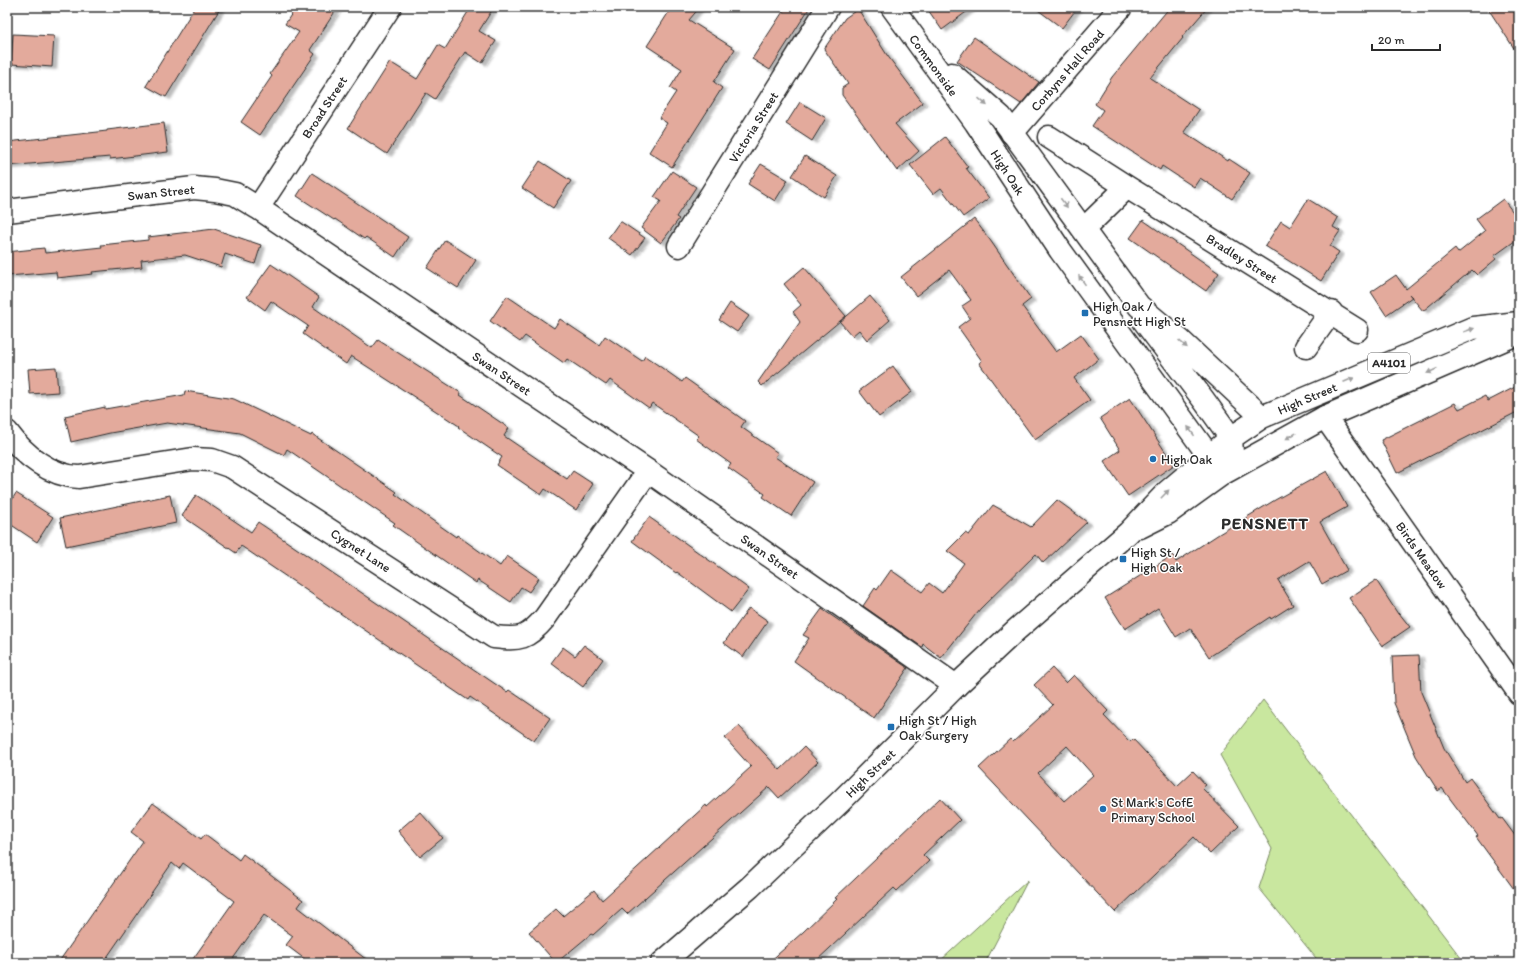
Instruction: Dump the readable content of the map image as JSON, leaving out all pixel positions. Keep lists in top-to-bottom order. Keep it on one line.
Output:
{"streets":{"street":["Commonside","Corbyns Hall Road","Broad Street","Victoria Street","High Oak","Swan Street","Bradley Street","A4101","High Street","Cygnet Lane","Birds Meadow"]},"crossings":[["Commonside","High Oak"],["Corbyns Hall Road","High Oak"],["Broad Street","Swan Street"],["High Oak","High Street"],["Swan Street","High Street"],["Swan Street","Cygnet Lane"],["High Street","Birds Meadow"]],"districts":["PENSNETT"],"places":{"transit":["High Oak / Pensnett High St","High St / High Oak","High St / High Oak Surgery"],"other":["High Oak","St Mark's CofE Primary School"]},"scale_bar":"20 m"}
